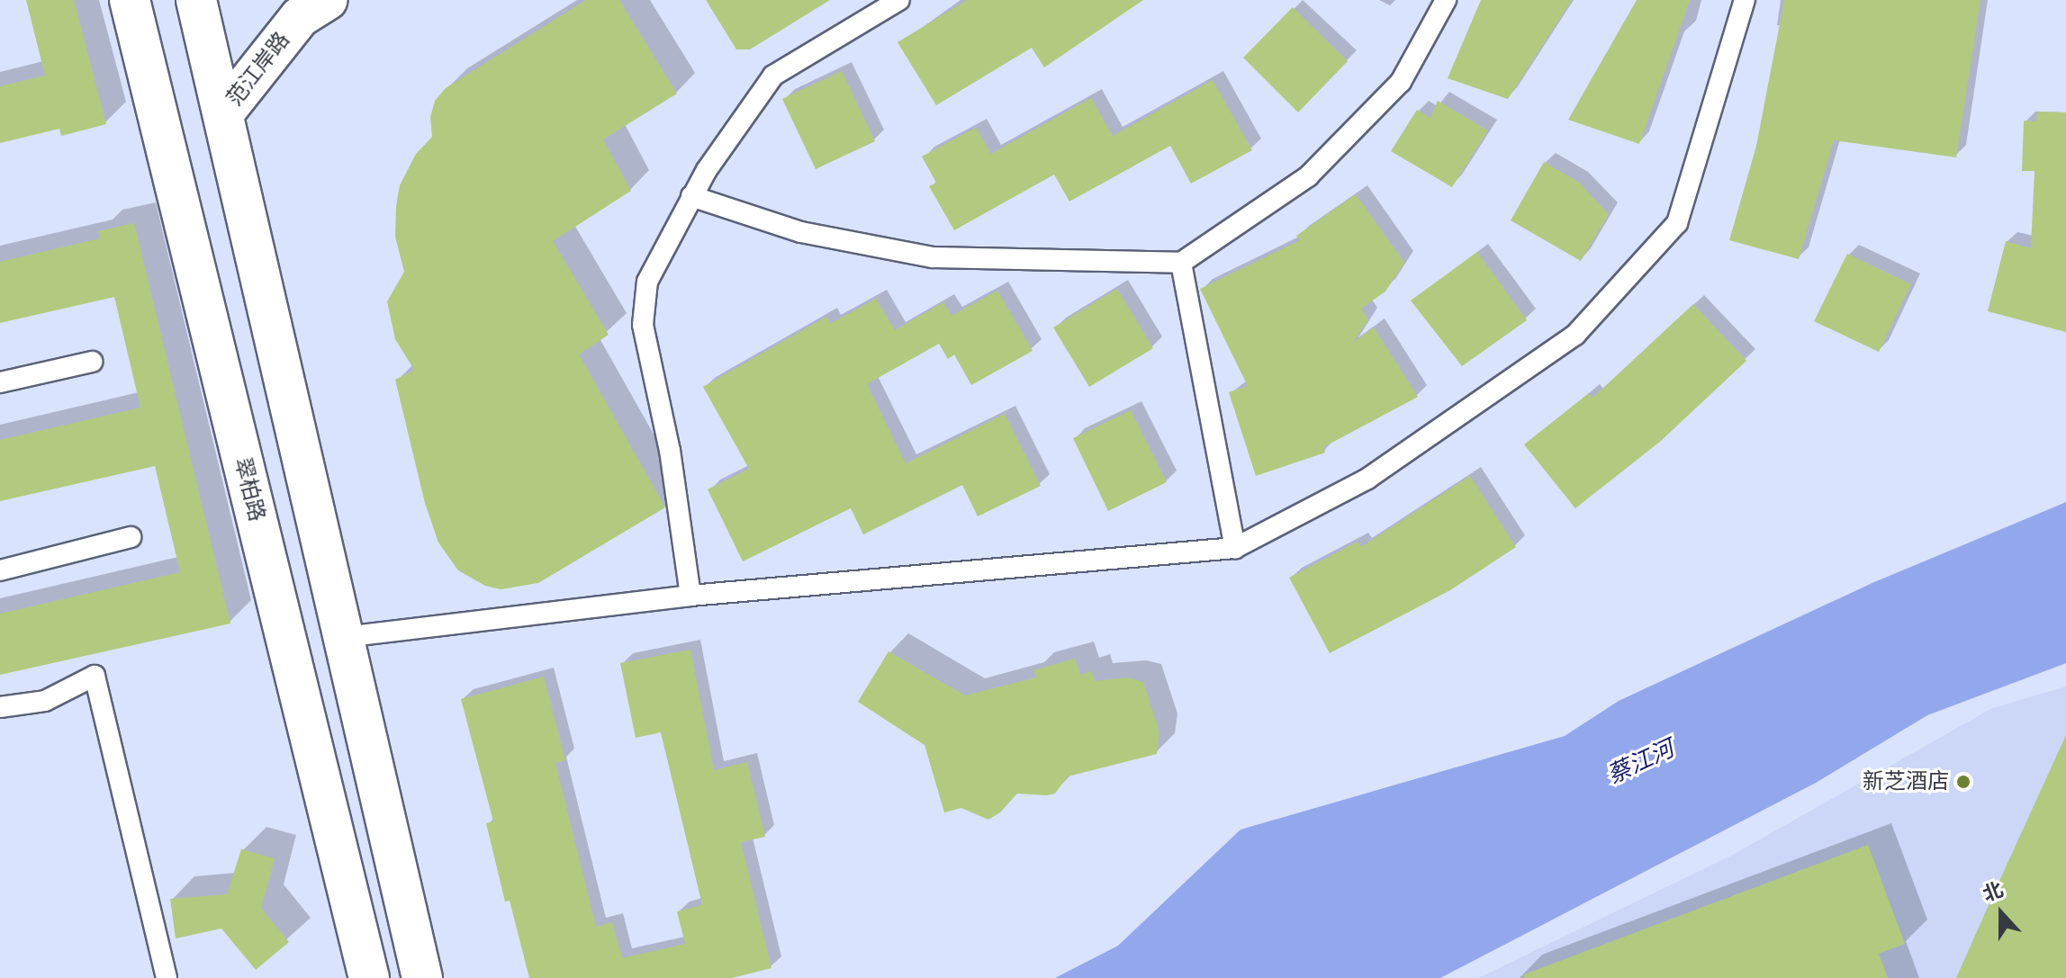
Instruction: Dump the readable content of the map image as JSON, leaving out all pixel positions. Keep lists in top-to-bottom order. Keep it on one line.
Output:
{"streets":{"main road":["范江岸路","翠柏路"]},"water":["蔡江河"],"places":["新芝酒店"],"north":"top"}
